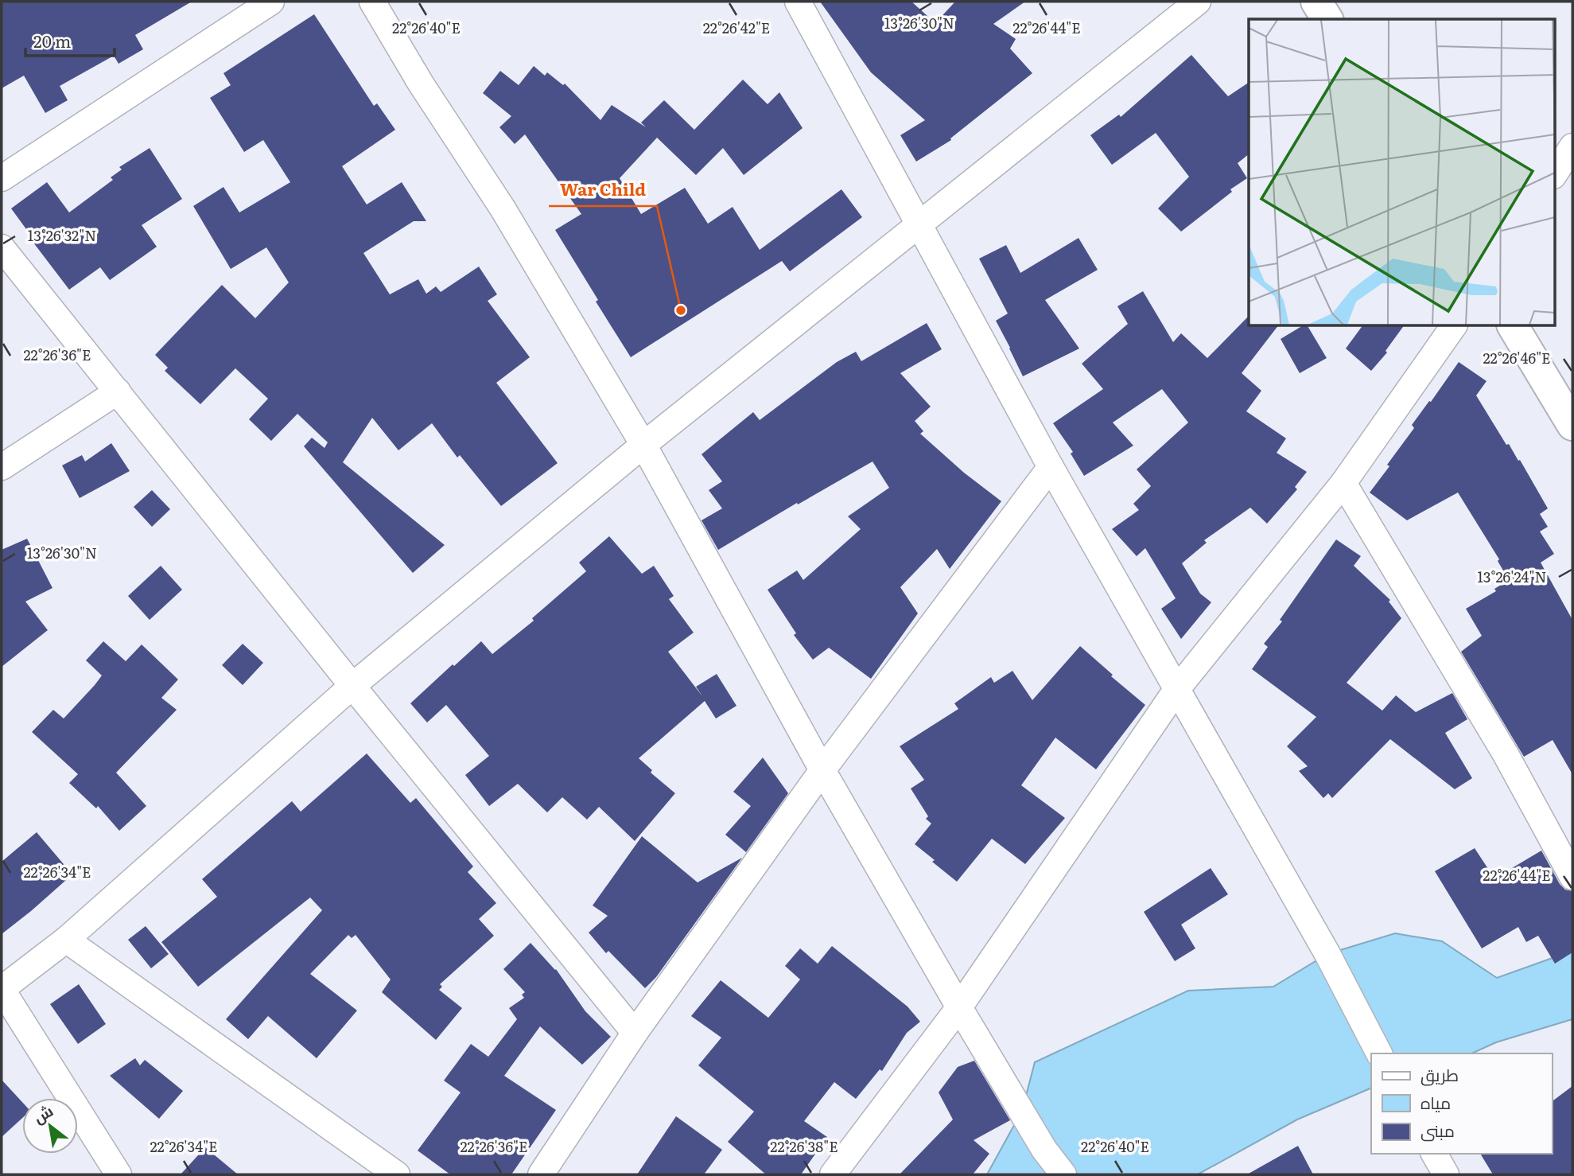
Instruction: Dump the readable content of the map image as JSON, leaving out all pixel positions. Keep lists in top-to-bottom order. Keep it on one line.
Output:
{"places":["War Child"],"legend":["طريق","مياه","مبنى"],"scale_bar":"20 m","north":"top left","coordinates":["13°26'30\"N","22°26'40\"E","22°26'42\"E","22°26'44\"E","13°26'32\"N","22°26'36\"E","22°26'46\"E","13°26'24\"N","22°26'34\"E","22°26'38\"E"]}
